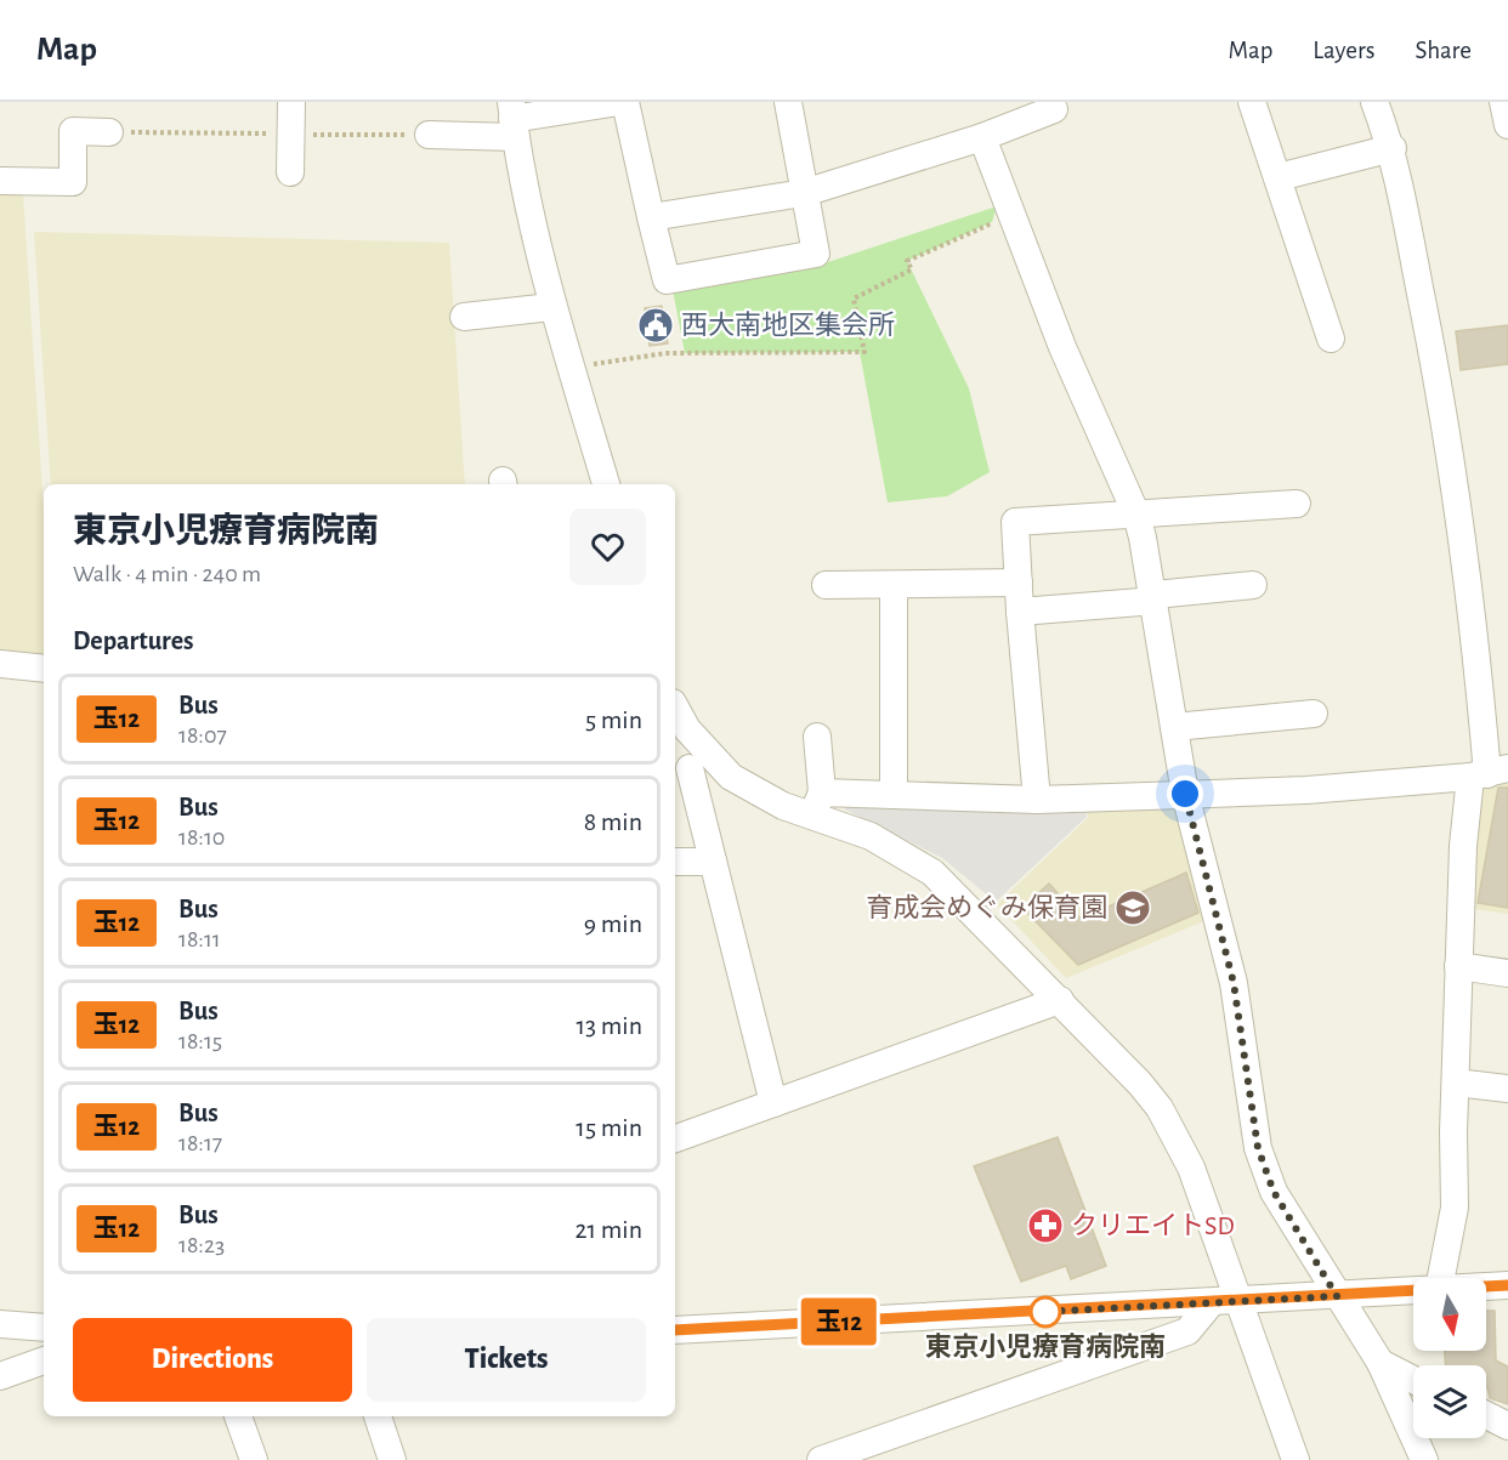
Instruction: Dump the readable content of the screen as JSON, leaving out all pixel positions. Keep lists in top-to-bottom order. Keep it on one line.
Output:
{"places":{"public building":["西大南地区集会所"],"school or university":["育成会めぐみ保育園"],"pharmacy":["クリエイトSD"],"other":["東京小児療育病院南"]},"lines":["bus line 玉12"],"north":"bottom","page":{"header":"Map","nav":["Map","Layers","Share"],"on_map":"玉12","heading":[["東京小児療育病院南","Walk · 4 min · 240 m"],"Departures"],"list":[{"mark":"玉12","name":"Bus","note":"18:07","value":"5 min"},{"mark":"玉12","name":"Bus","note":"18:10","value":"8 min"},{"mark":"玉12","name":"Bus","note":"18:11","value":"9 min"},{"mark":"玉12","name":"Bus","note":"18:15","value":"13 min"},{"mark":"玉12","name":"Bus","note":"18:17","value":"15 min"},{"mark":"玉12","name":"Bus","note":"18:23","value":"21 min"}],"buttons":["Directions","Tickets"]}}
